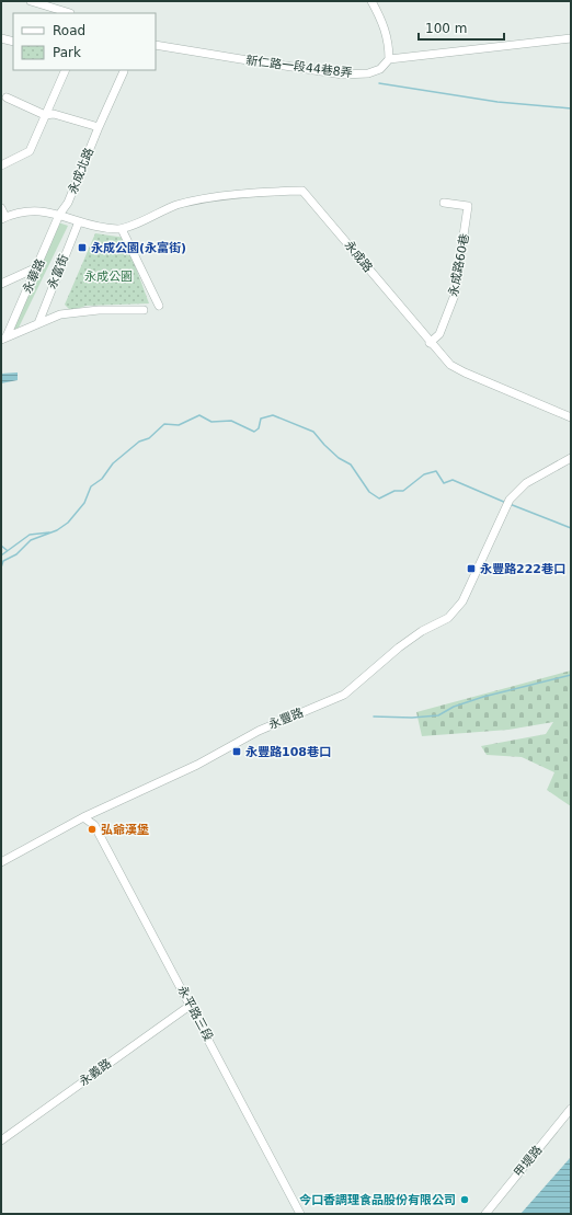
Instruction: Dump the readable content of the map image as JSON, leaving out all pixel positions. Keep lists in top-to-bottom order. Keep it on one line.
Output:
{"streets":{"street":["新仁路一段44巷8弄","永成北路","永成路","永成路60巷","永富街","永華路","永豐路","永平路三段","永義路","甲堤路"]},"crossings":[["永成北路","永華路"],["永成路","永成路60巷"],["永豐路","永平路三段"],["永平路三段","永義路"]],"parks":["永成公園"],"places":{"transit":["永成公園(永富街)","永豐路222巷口","永豐路108巷口"],"other":["弘爺漢堡","今口香調理食品股份有限公司"]},"legend":["Road","Park"],"scale_bar":"100 m"}
